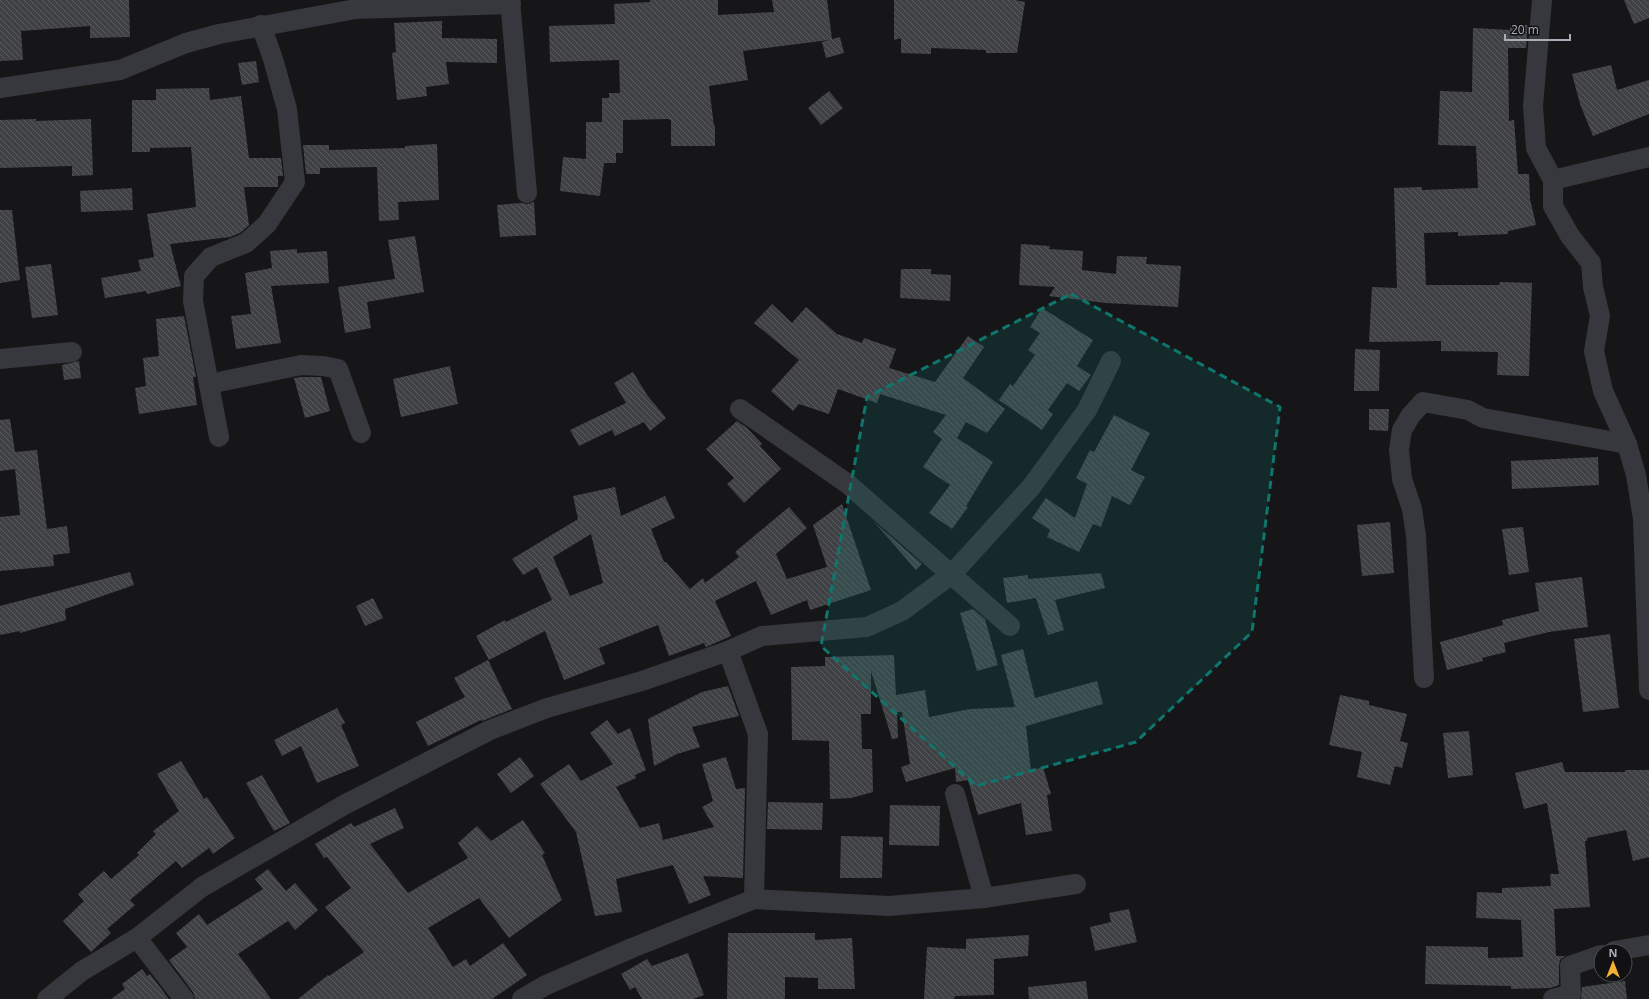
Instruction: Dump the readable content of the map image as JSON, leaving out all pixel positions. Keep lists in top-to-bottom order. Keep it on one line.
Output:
{"scale_bar":"20 m","north":"top"}
